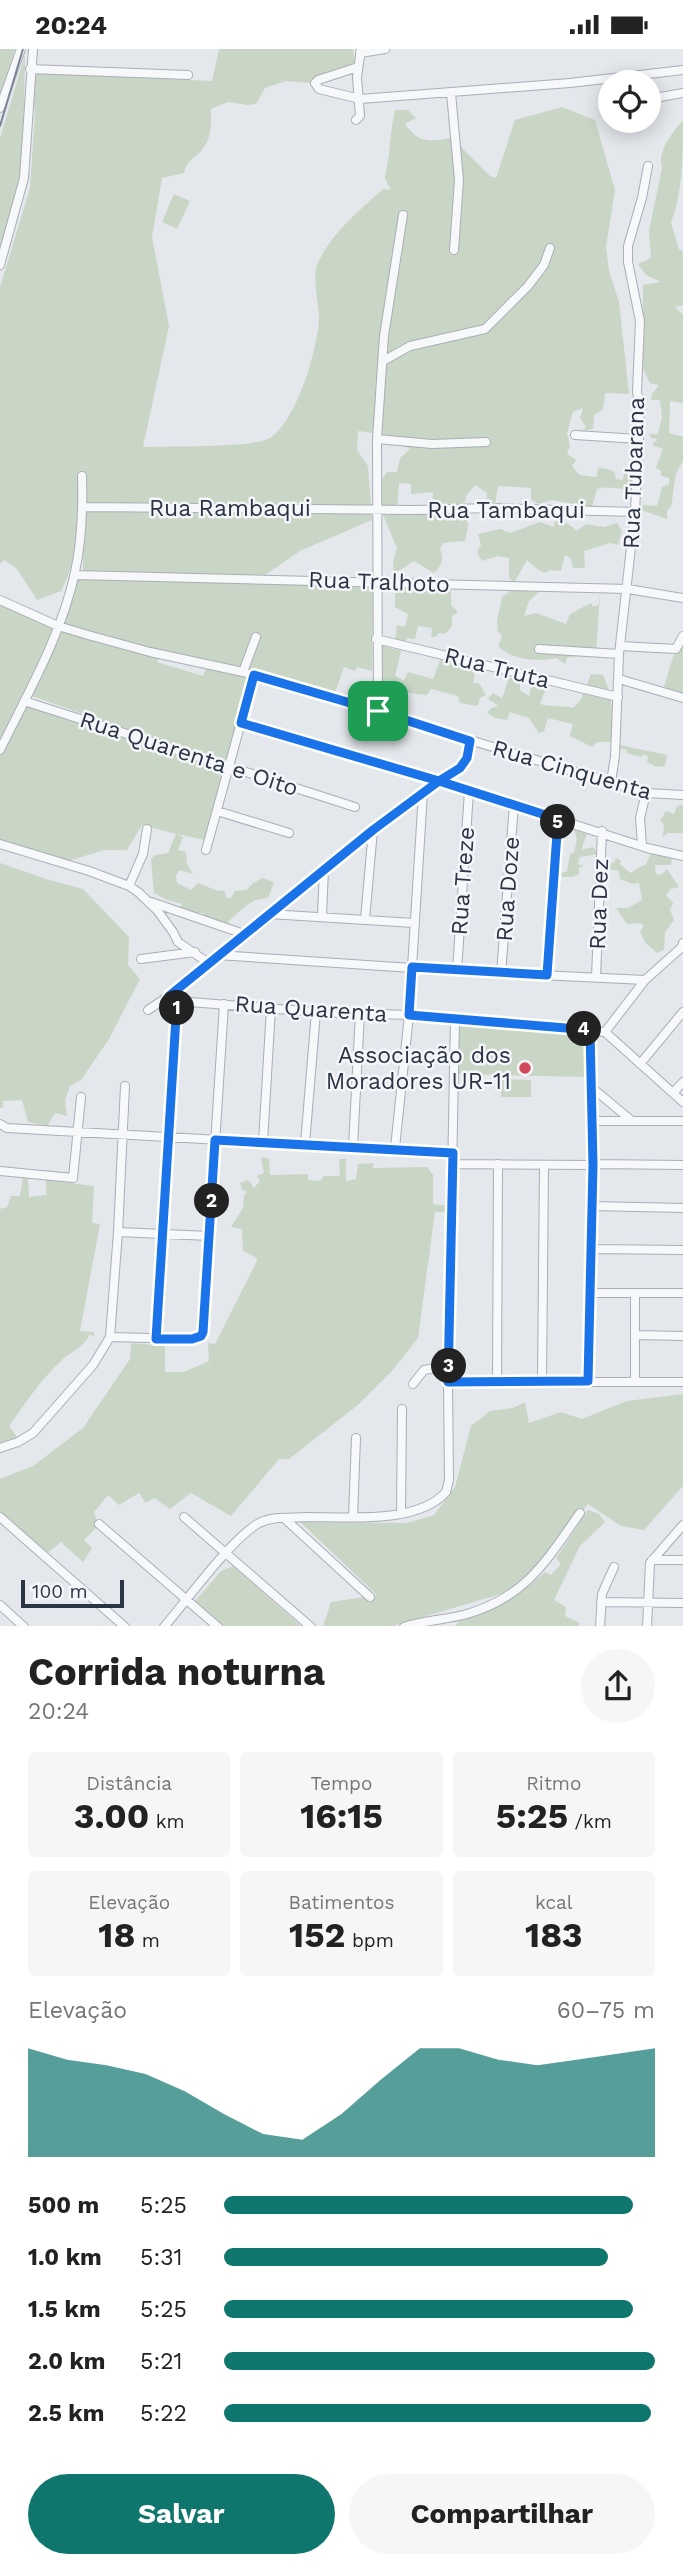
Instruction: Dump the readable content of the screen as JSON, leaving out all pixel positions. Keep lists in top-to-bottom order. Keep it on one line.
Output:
{"streets":{"street":["Rua Tubarana","Rua Rambaqui","Rua Tambaqui","Rua Tralhoto","Rua Truta","Rua Quarenta e Oito","Rua Cinquenta","Rua Treze","Rua Doze","Rua Dez","Rua Quarenta"]},"crossings":[["Rua Tubarana","Rua Tambaqui"],["Rua Tubarana","Rua Tralhoto"],["Rua Tubarana","Rua Truta"],["Rua Tubarana","Rua Cinquenta"],["Rua Rambaqui","Rua Tambaqui"]],"places":["Associação dos Moradores UR-11"],"scale_bar":"100 m","page":{"status":"20:24","pins":["5","1","4","2","3"],"scale":"100 m","heading":["Corrida noturna","20:24"],"stats":[["Distância","3.00 km"],["Tempo","16:15"],["Ritmo","5:25 /km"],["Elevação","18 m"],["Batimentos","152 bpm"],["kcal","183"]],"chart":["Elevação","60–75 m"],"list":[{"name":"500 m","note":"5:25"},{"name":"1.0 km","note":"5:31"},{"name":"1.5 km","note":"5:25"},{"name":"2.0 km","note":"5:21"},{"name":"2.5 km","note":"5:22"}],"buttons":["Salvar","Compartilhar"]}}
